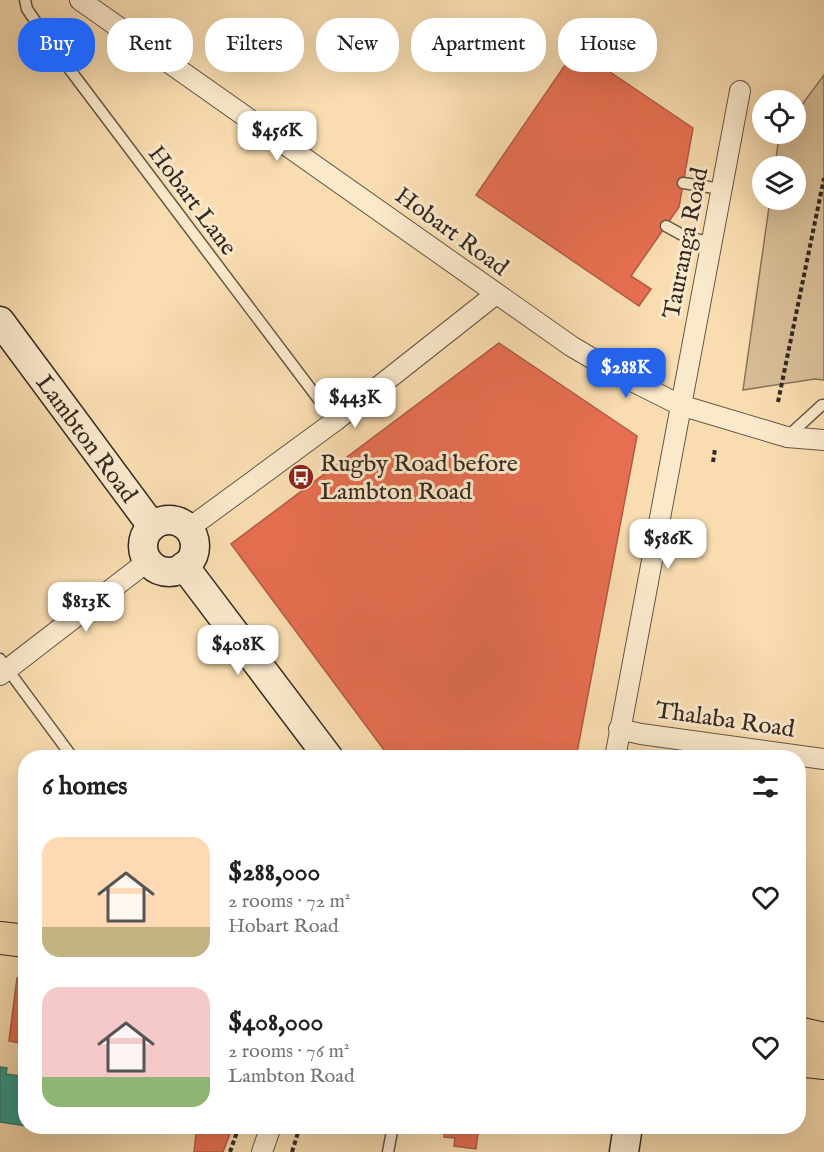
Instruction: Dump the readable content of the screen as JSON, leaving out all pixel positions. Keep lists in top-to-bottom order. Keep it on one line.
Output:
{"streets":{"main road":["Lambton Road"],"street":["Hobart Road","Tauranga Road","Thalaba Road"],"lane":["Hobart Lane"]},"crossings":[["Hobart Road","Tauranga Road"],["Tauranga Road","Thalaba Road"]],"places":{"bus stop":["Rugby Road before Lambton Road"]},"page":{"chip":["Buy","Rent","Filters","New","Apartment","House"],"price":["$456K","$288K","$443K","$586K","$813K","$408K"],"heading":"6 homes","list":[{"name":"$288,000","note":"2 rooms · 72 m² · Hobart Road"},{"name":"$408,000","note":"2 rooms · 76 m² · Lambton Road"}]}}
